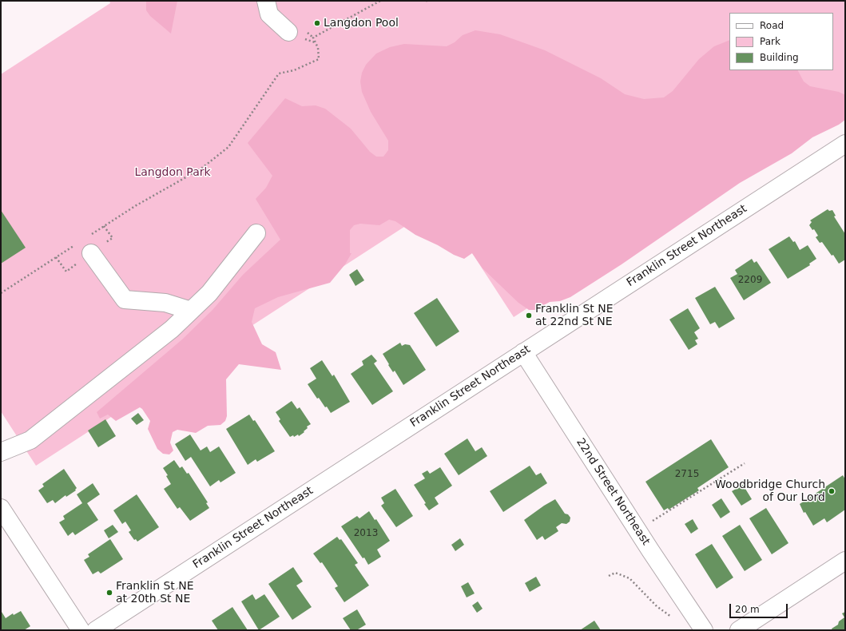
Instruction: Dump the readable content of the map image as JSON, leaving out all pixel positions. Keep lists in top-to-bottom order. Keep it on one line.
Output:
{"streets":{"street":["Franklin Street Northeast","22nd Street Northeast"]},"crossings":[["Franklin Street Northeast","22nd Street Northeast"]],"parks":["Langdon Park"],"places":["Langdon Pool","Franklin St NE at 22nd St NE","Woodbridge Church of Our Lord","Franklin St NE at 20th St NE"],"house_numbers":["2209","2715","2013"],"legend":["Road","Park","Building"],"scale_bar":"20 m"}
